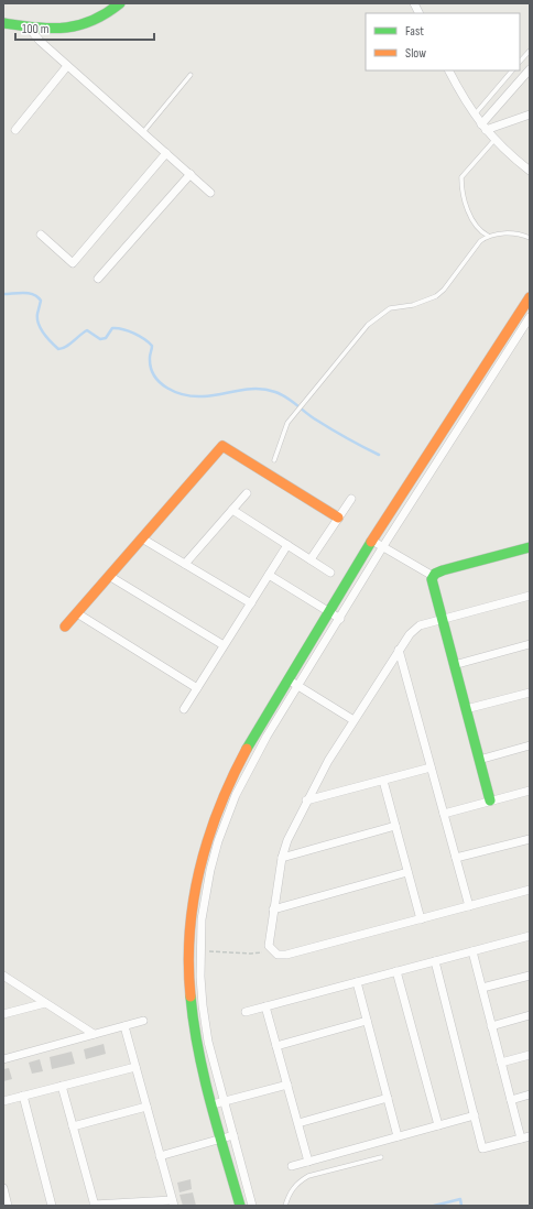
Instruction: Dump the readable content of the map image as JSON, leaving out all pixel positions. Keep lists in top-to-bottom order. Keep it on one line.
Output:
{"legend":["Fast","Slow"],"scale_bar":"100 m"}
